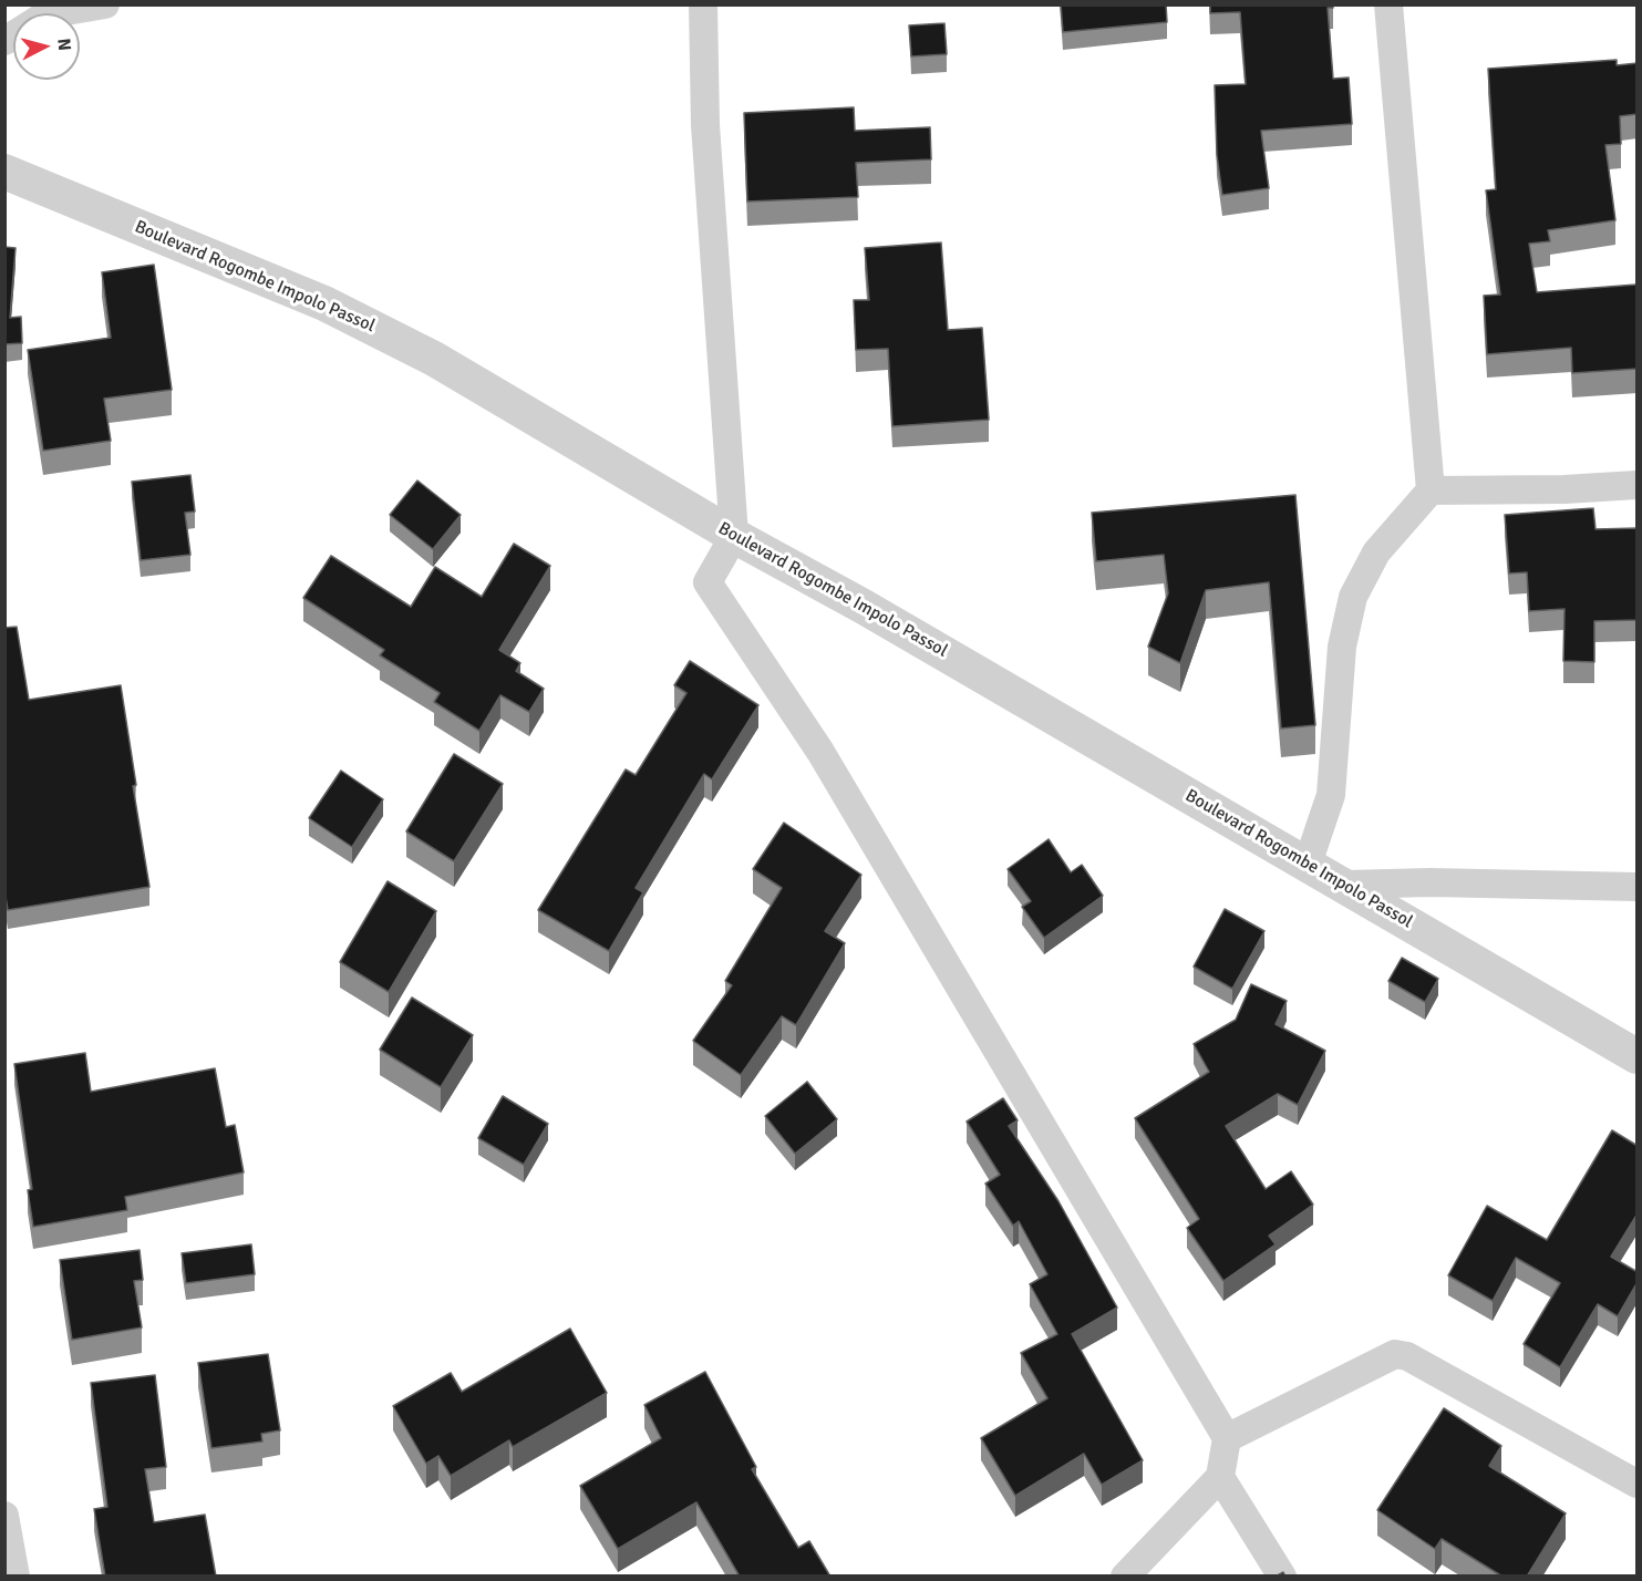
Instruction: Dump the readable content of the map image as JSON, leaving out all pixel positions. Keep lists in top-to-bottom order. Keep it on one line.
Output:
{"streets":{"street":["Boulevard Rogombe Impolo Passol"]},"north":"right"}
